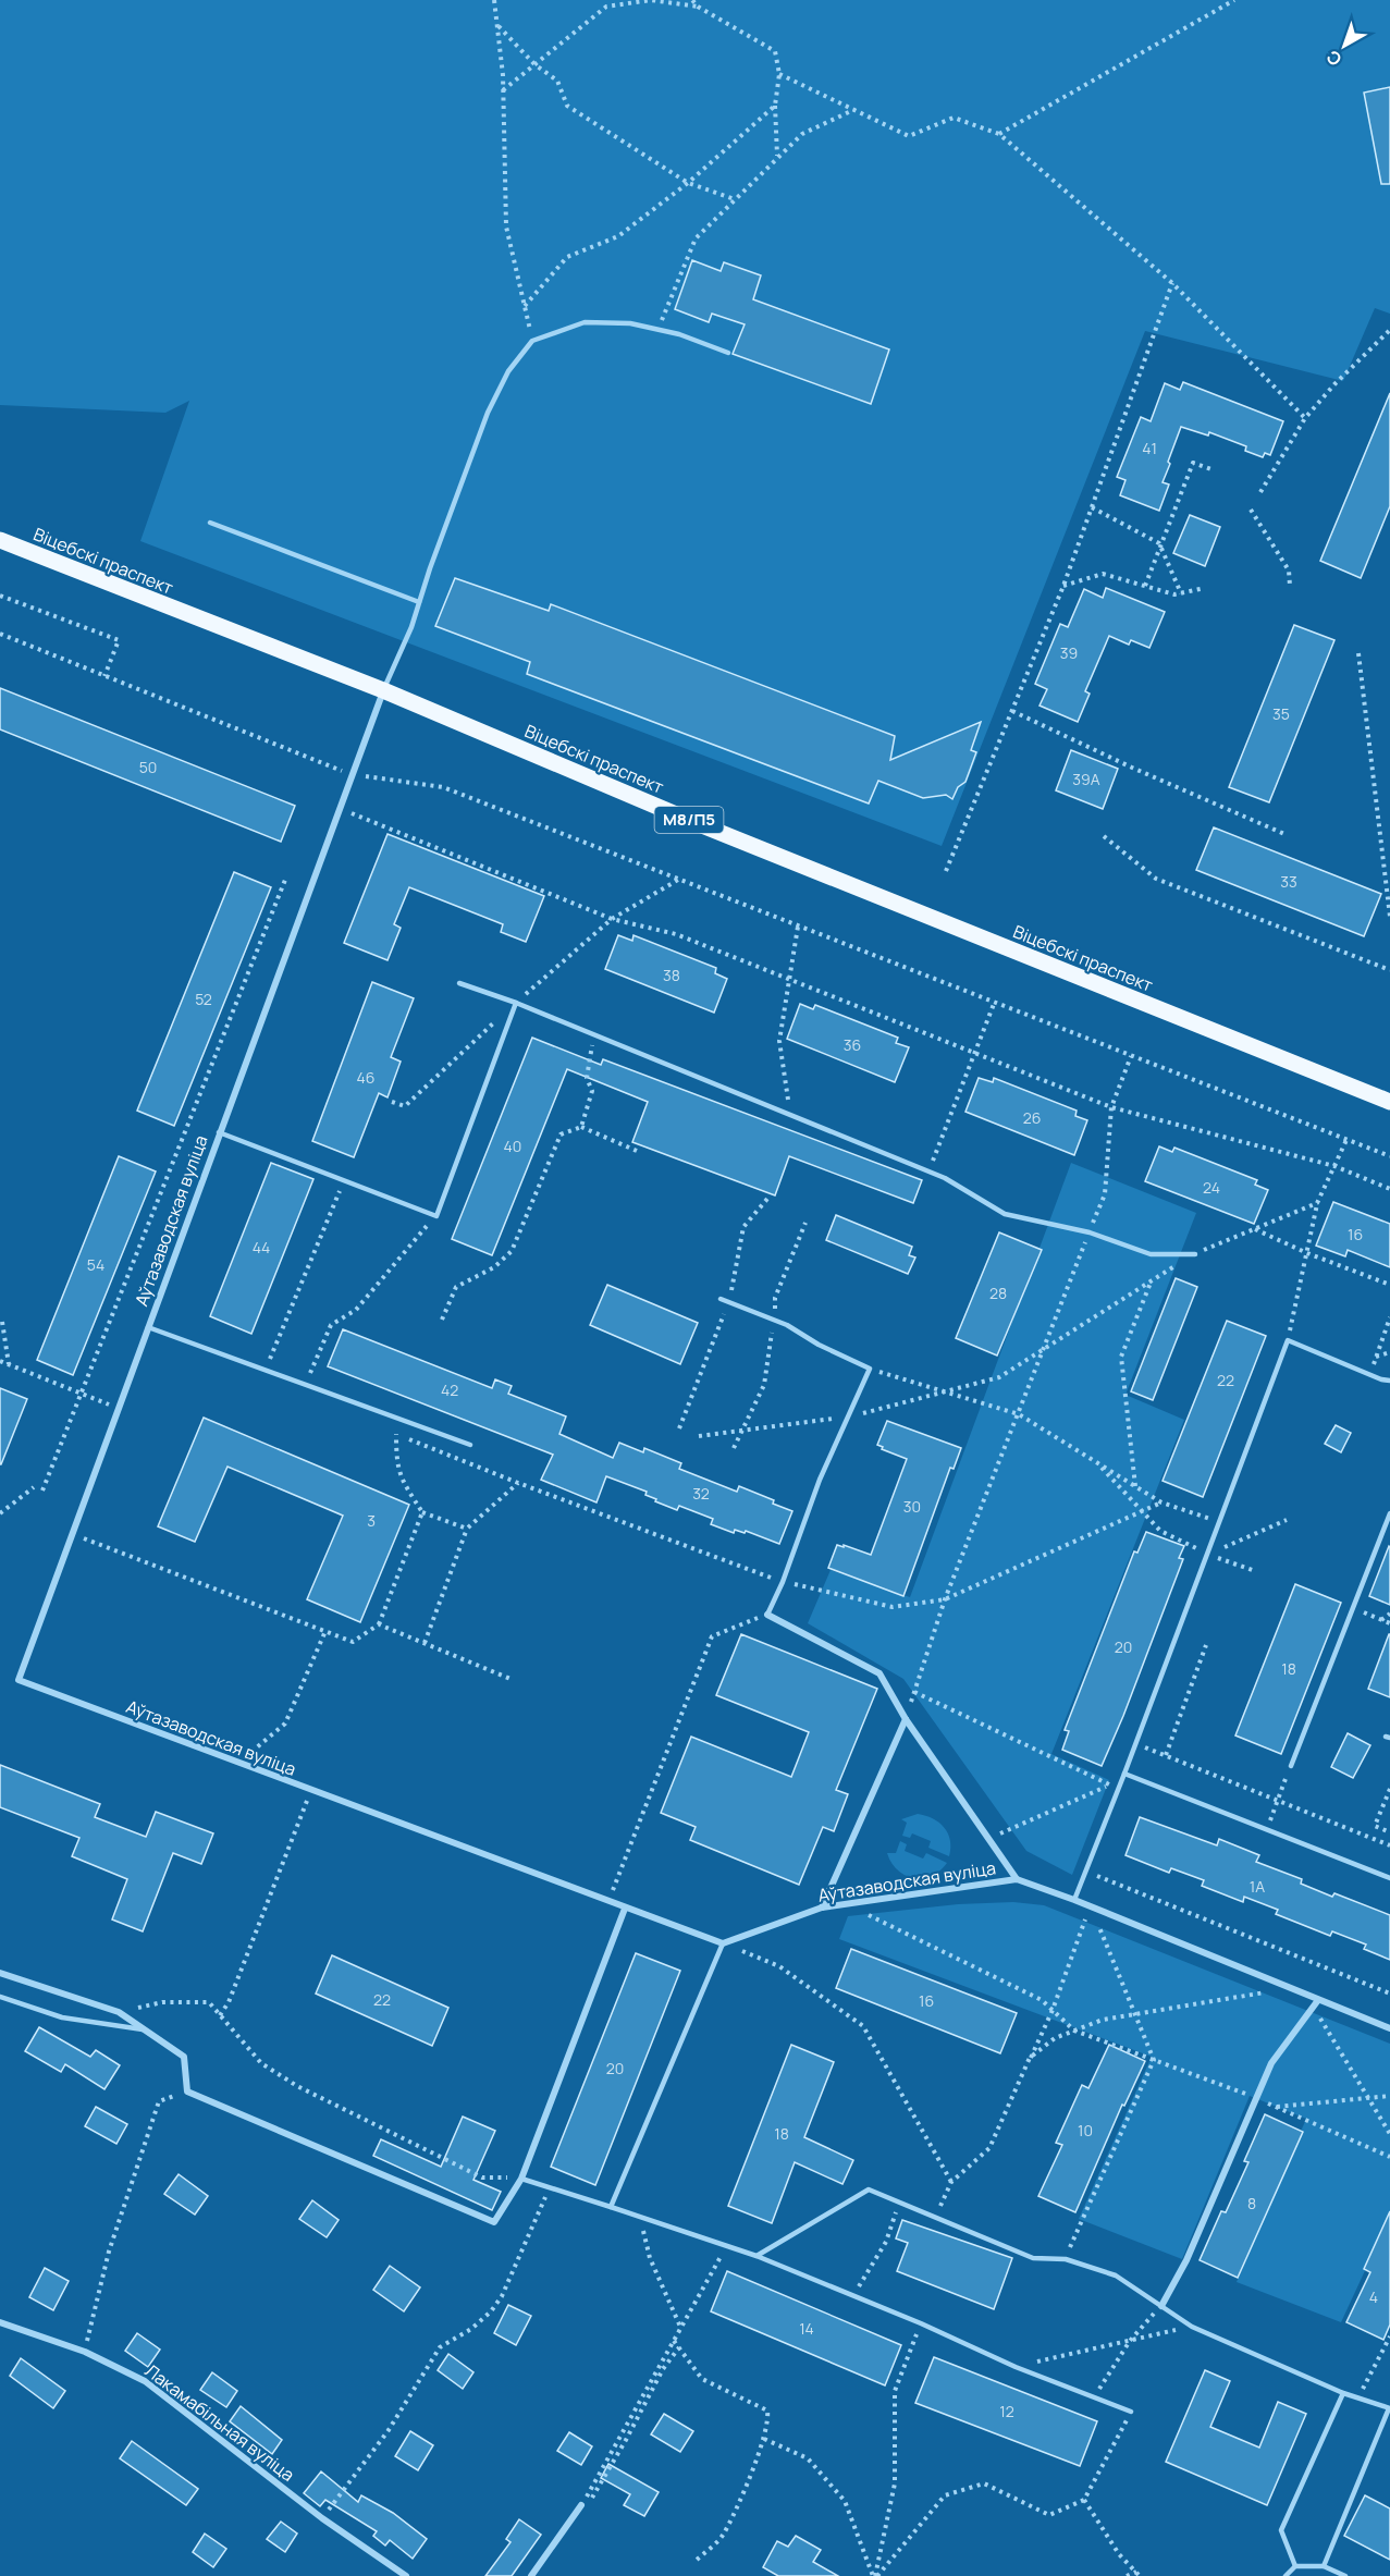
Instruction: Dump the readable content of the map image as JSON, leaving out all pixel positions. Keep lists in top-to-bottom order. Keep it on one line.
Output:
{"streets":{"main road":["Віцебскі праспект","М8/П5"],"street":["Аўтазаводская вуліца","Лакамабільная вуліца"]},"crossings":[["Віцебскі праспект","Аўтазаводская вуліца"]],"house_numbers":["41","39","35","50","39А","33","38","52","36","46","26","40","24","16","44","54","28","22","42","32","30","3","20","18","1А","22","16","20","10","18","8","4","14","12"],"north":"bottom left"}
